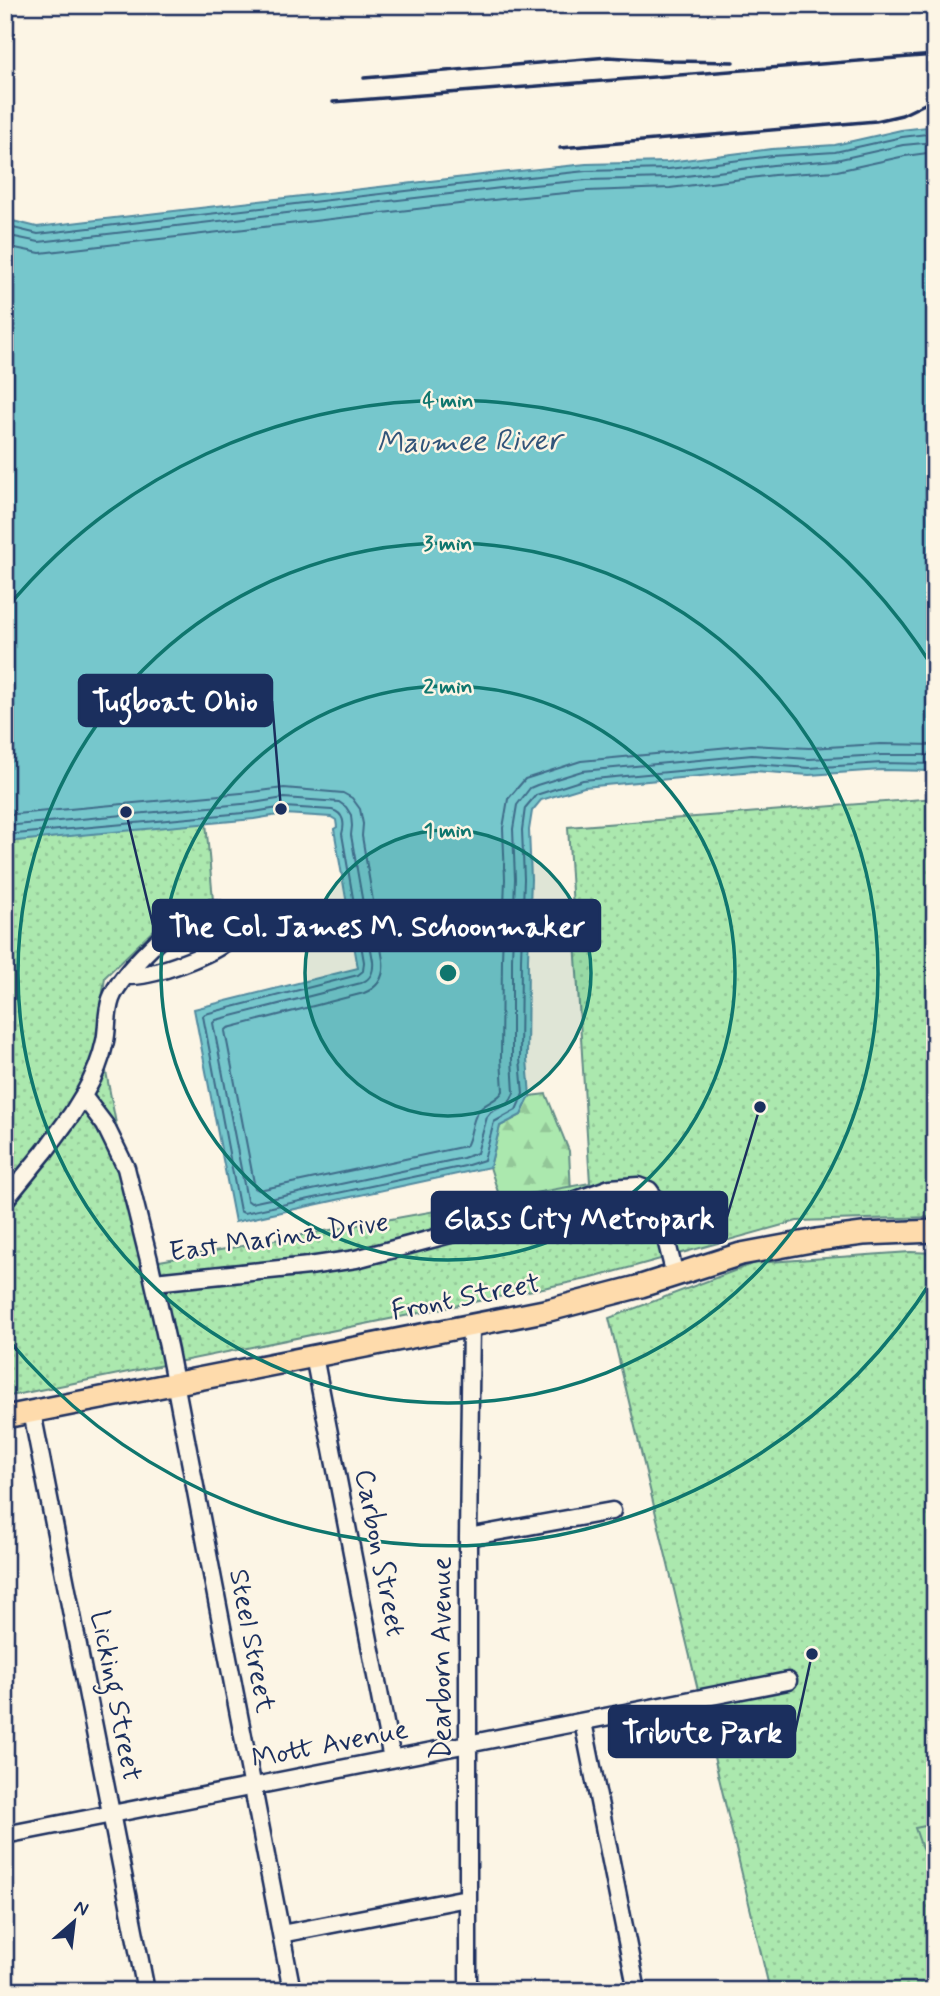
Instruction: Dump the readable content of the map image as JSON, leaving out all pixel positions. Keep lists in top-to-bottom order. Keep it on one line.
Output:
{"streets":{"main road":["Front Street"],"street":["East Marina Drive","Carbon Street","Steel Street","Dearborn Avenue","Licking Street","Mott Avenue"]},"crossings":[["East Marina Drive","Front Street"],["East Marina Drive","Steel Street"],["Front Street","Carbon Street"],["Front Street","Steel Street"],["Front Street","Dearborn Avenue"],["Front Street","Licking Street"],["Carbon Street","Mott Avenue"],["Steel Street","Mott Avenue"],["Dearborn Avenue","Mott Avenue"],["Licking Street","Mott Avenue"]],"water":["Maumee River"],"places":["Tugboat Ohio","The Col. James M. Schoonmaker","Glass City Metropark","Tribute Park"],"north":"top right","rings":["4 min","3 min","2 min","1 min"]}
